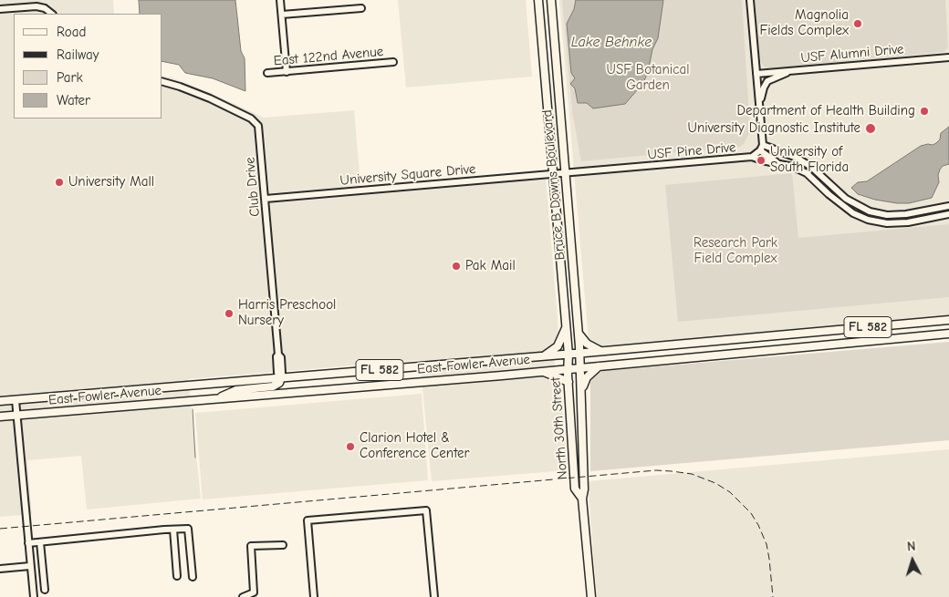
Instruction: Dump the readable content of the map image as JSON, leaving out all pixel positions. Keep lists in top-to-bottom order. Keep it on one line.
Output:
{"streets":{"main road":["Bruce B Downs Boulevard","FL 582","East Fowler Avenue","North 30th Street"],"street":["USF Alumni Drive","East 122nd Avenue","USF Pine Drive","University Square Drive","Club Drive"]},"crossings":[["USF Pine Drive","University Square Drive"],["USF Pine Drive","Bruce B Downs Boulevard"],["University Square Drive","Bruce B Downs Boulevard"],["University Square Drive","Club Drive"],["Bruce B Downs Boulevard","East Fowler Avenue"],["Bruce B Downs Boulevard","North 30th Street"],["Club Drive","East Fowler Avenue"],["East Fowler Avenue","North 30th Street"]],"water":["Lake Behnke"],"parks":["USF Botanical Garden","Research Park Field Complex"],"places":["Magnolia Fields Complex","Department of Health Building","University Diagnostic Institute","University of South Florida","University Mall","Pak Mail","Harris Preschool Nursery","Clarion Hotel & Conference Center"],"legend":["Road","Railway","Park","Water"],"north":"top"}
